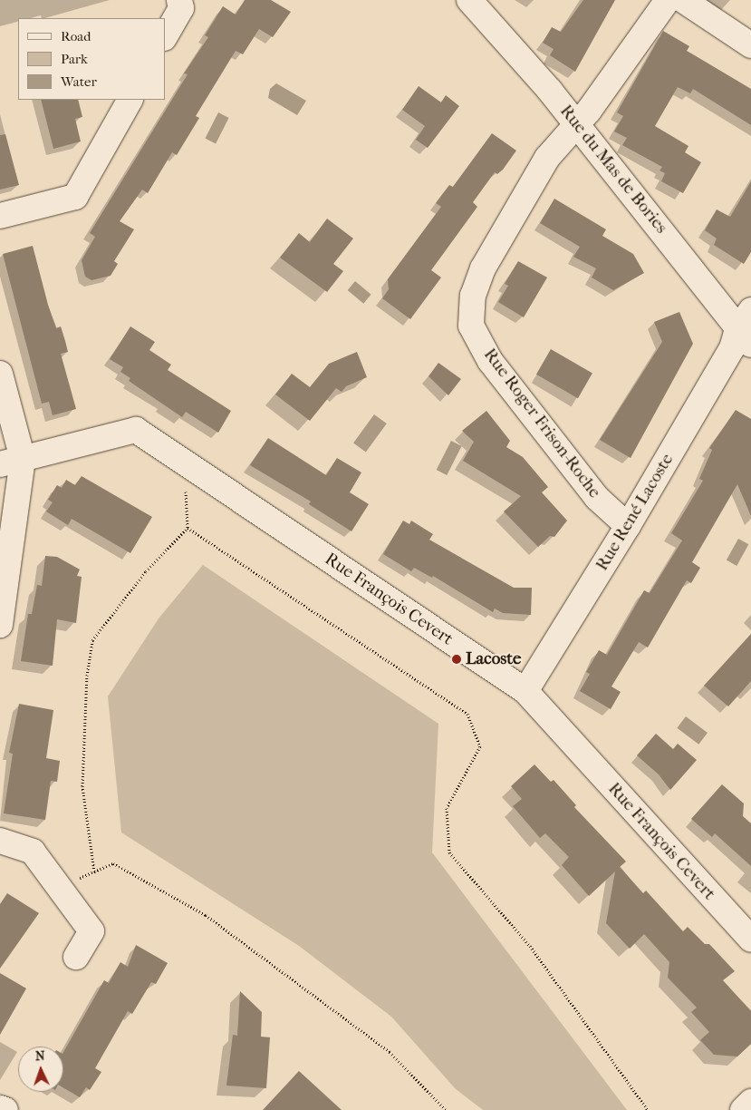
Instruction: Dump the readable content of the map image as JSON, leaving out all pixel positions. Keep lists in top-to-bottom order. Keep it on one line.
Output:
{"streets":{"street":["Rue du Mas de Bories","Rue Roger Frison-Roche","Rue René Lacoste","Rue François Cevert"]},"crossings":[["Rue du Mas de Bories","Rue Roger Frison-Roche"],["Rue du Mas de Bories","Rue René Lacoste"],["Rue Roger Frison-Roche","Rue René Lacoste"],["Rue René Lacoste","Rue François Cevert"]],"places":["Lacoste"],"legend":["Road","Park","Water"],"north":"top"}
